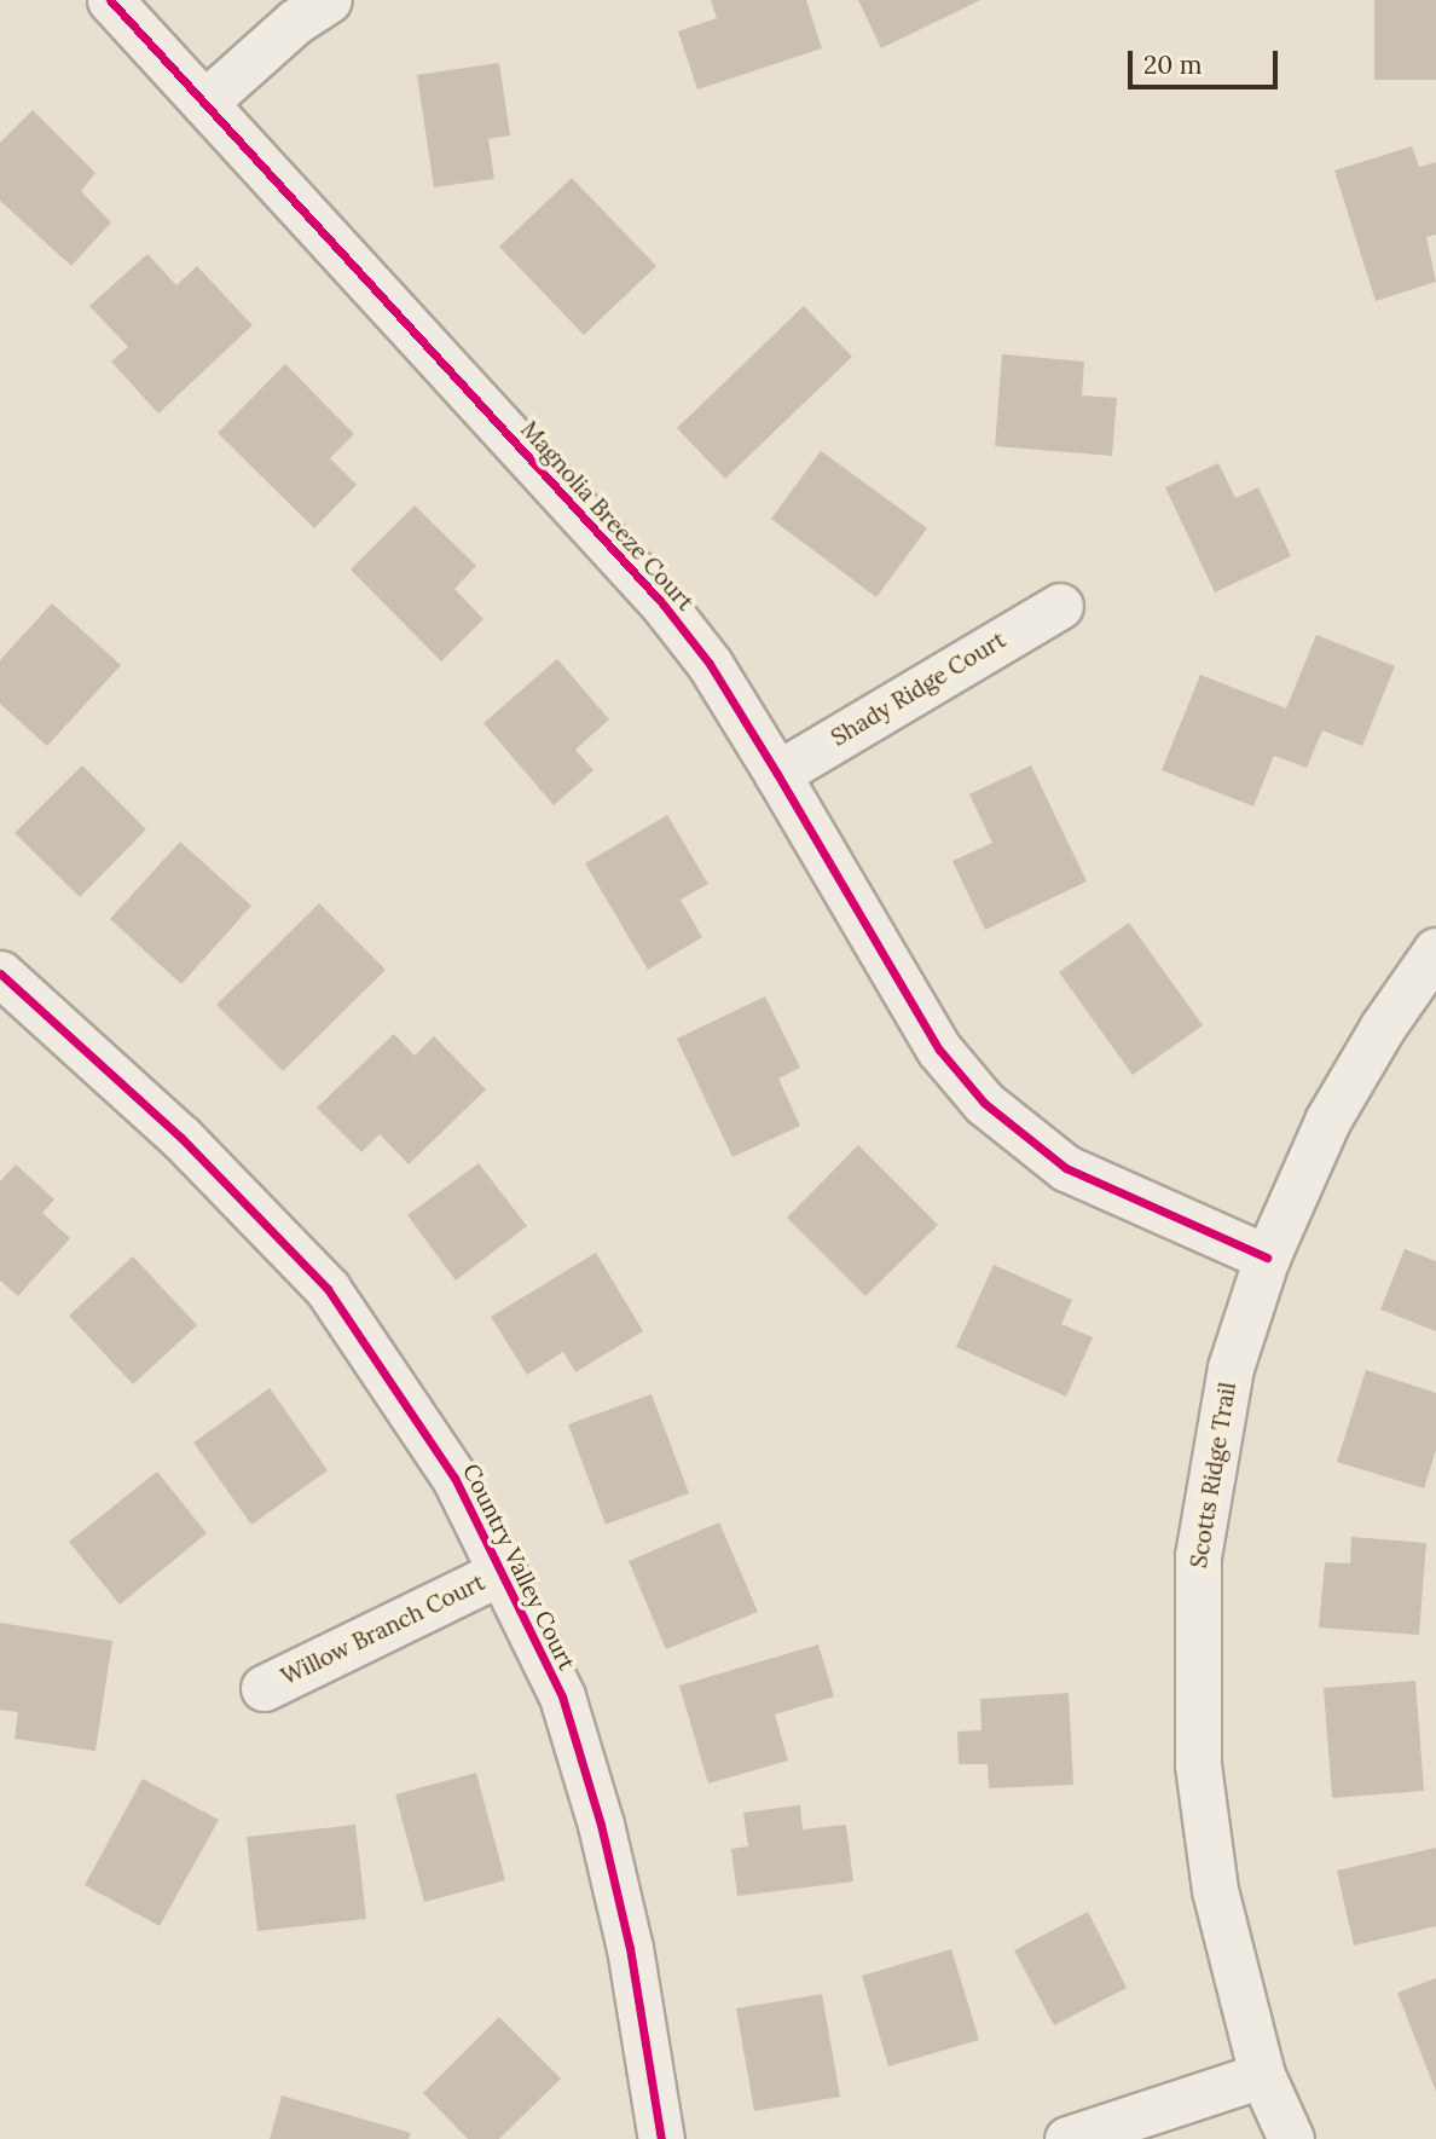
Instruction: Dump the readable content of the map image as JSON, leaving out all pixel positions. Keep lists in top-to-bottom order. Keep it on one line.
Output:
{"streets":{"street":["Magnolia Breeze Court","Shady Ridge Court","Scotts Ridge Trail","Country Valley Court","Willow Branch Court"]},"crossings":[["Magnolia Breeze Court","Shady Ridge Court"],["Magnolia Breeze Court","Scotts Ridge Trail"],["Country Valley Court","Willow Branch Court"]],"scale_bar":"20 m"}
